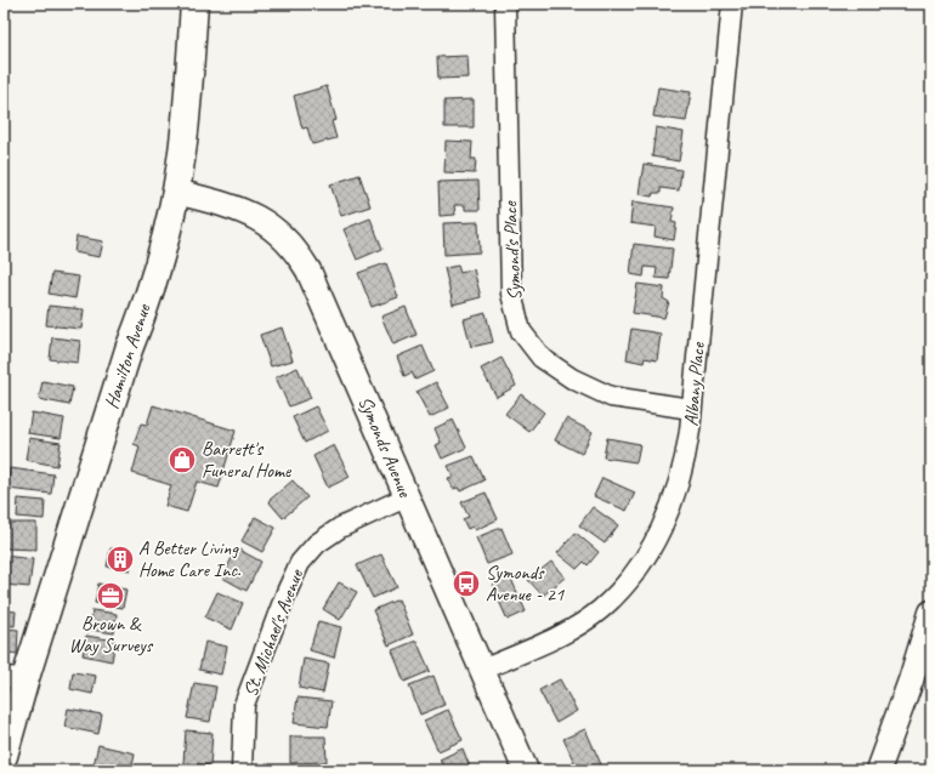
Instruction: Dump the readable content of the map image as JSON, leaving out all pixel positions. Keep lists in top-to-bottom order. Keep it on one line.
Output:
{"streets":{"main road":["Hamilton Avenue"],"street":["Symond's Place","Albany Place","Symonds Avenue","St. Michael's Avenue"]},"crossings":[["Symond's Place","Albany Place"],["Hamilton Avenue","Symonds Avenue"],["Albany Place","Symonds Avenue"],["Symonds Avenue","St. Michael's Avenue"]],"places":{"shop":["Barrett's Funeral Home"],"building":["A Better Living Home Care Inc."],"bus stop":["Symonds Avenue - 21"],"office":["Brown & Way Surveys"]}}
